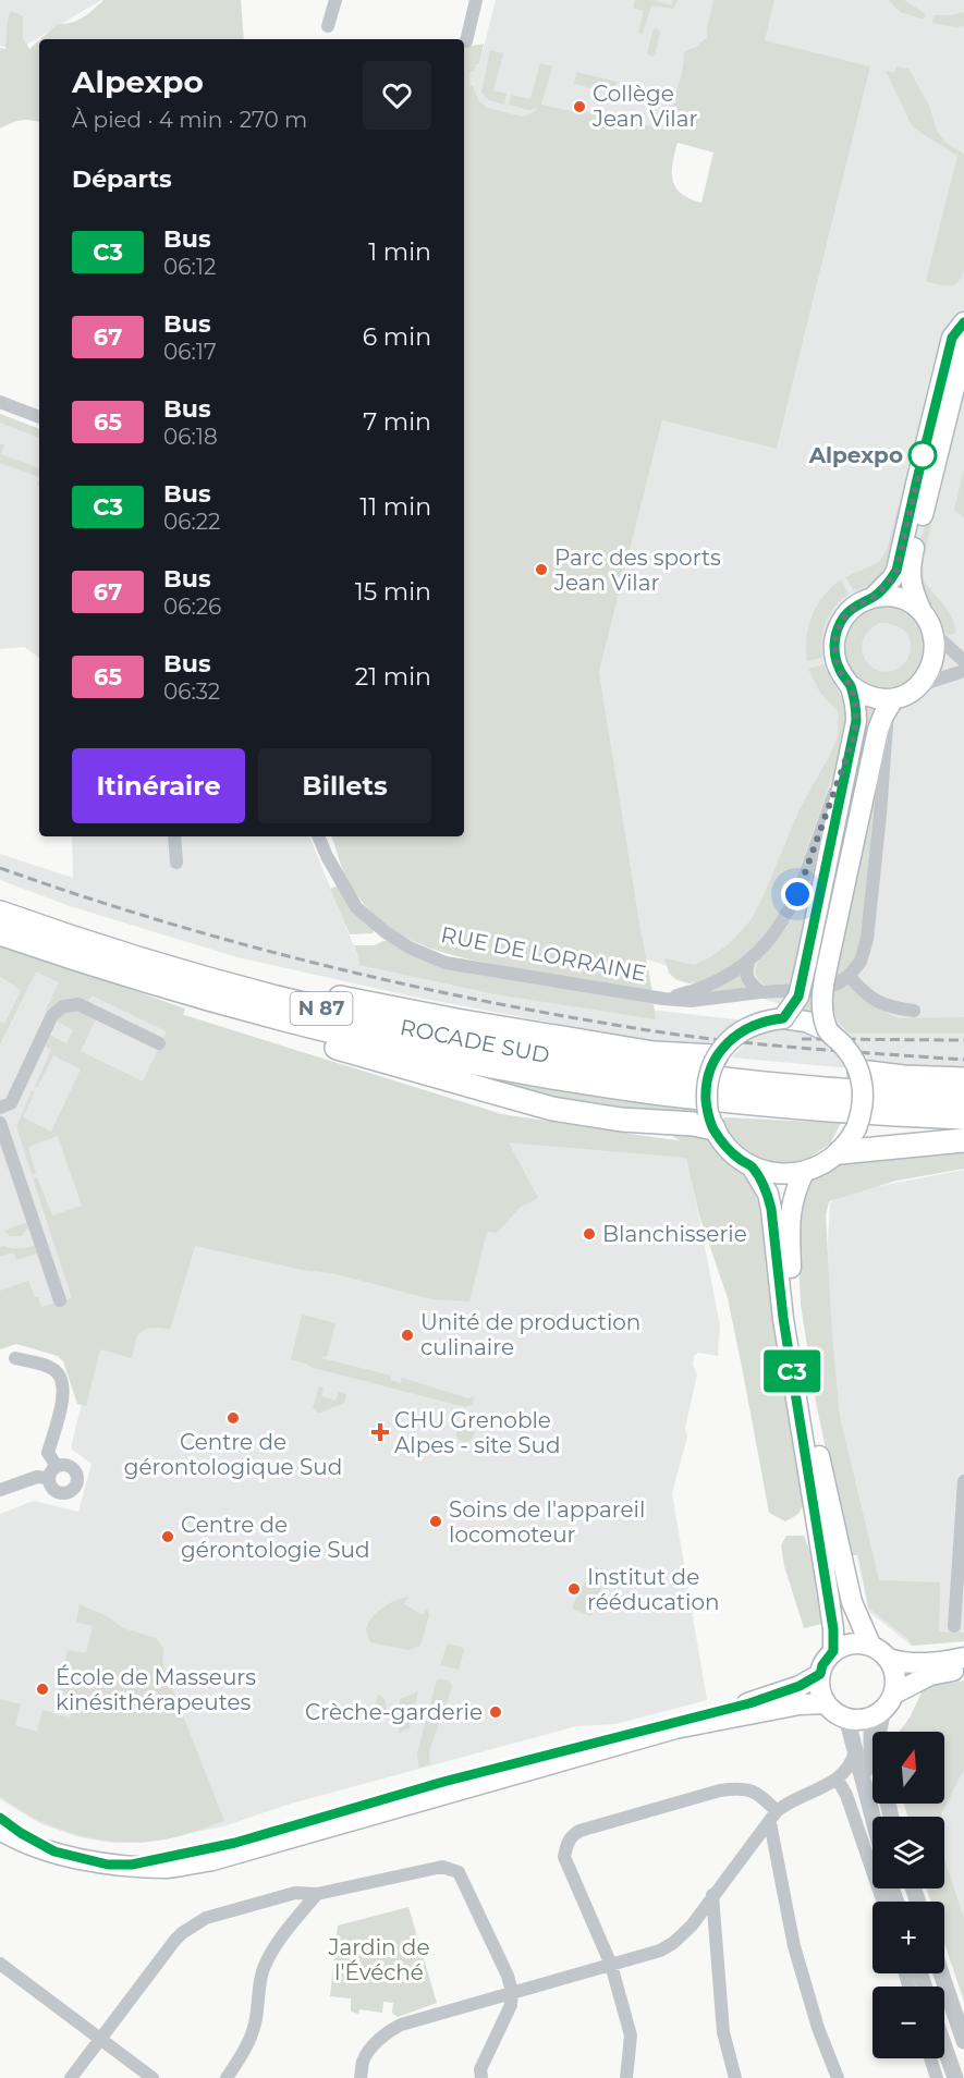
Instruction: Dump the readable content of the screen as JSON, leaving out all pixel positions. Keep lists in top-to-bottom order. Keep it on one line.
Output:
{"streets":{"highway":["N 87","ROCADE SUD"],"street":["RUE DE LORRAINE"]},"parks":["Jardin de l'Évéché"],"places":{"other":["Collège Jean Vilar","Alpexpo","Parc des sports Jean Vilar","Blanchisserie","Unité de production culinaire","Centre de gérontologique Sud","Soins de l'appareil locomoteur","Centre de gérontologie Sud","Institut de rééducation","École de Masseurs kinésithérapeutes","Crèche-garderie"],"health":["CHU Grenoble Alpes - site Sud"]},"lines":["bus line C3"],"north":"top","page":{"on_map":"C3","heading":[["Alpexpo","À pied · 4 min · 270 m"],"Départs"],"list":[{"mark":"C3","name":"Bus","note":"06:12","value":"1 min"},{"mark":"67","name":"Bus","note":"06:17","value":"6 min"},{"mark":"65","name":"Bus","note":"06:18","value":"7 min"},{"mark":"C3","name":"Bus","note":"06:22","value":"11 min"},{"mark":"67","name":"Bus","note":"06:26","value":"15 min"},{"mark":"65","name":"Bus","note":"06:32","value":"21 min"}],"buttons":["Itinéraire","Billets"],"map_buttons":["+","−"]}}
